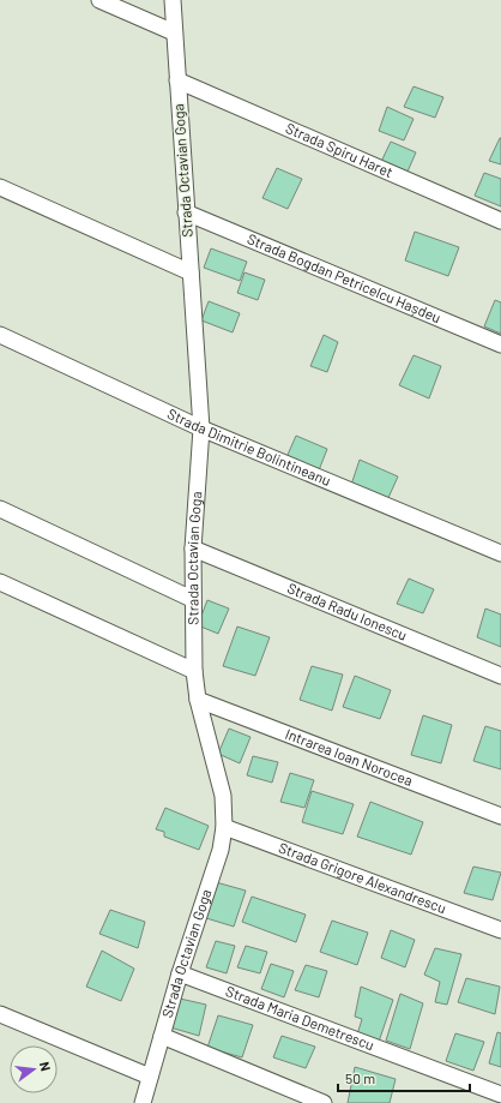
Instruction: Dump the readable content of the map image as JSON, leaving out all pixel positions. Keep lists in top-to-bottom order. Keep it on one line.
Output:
{"streets":{"street":["Strada Spiru Haret","Strada Octavian Goga","Strada Bogdan Petricelcu Hașdeu","Strada Dimitrie Bolintineanu","Strada Radu Ionescu","Intrarea Ioan Norocea","Strada Grigore Alexandrescu","Strada Maria Demetrescu"]},"crossings":[["Strada Spiru Haret","Strada Octavian Goga"],["Strada Octavian Goga","Strada Bogdan Petricelcu Hașdeu"],["Strada Octavian Goga","Strada Dimitrie Bolintineanu"],["Strada Octavian Goga","Strada Radu Ionescu"],["Strada Octavian Goga","Intrarea Ioan Norocea"],["Strada Octavian Goga","Strada Grigore Alexandrescu"],["Strada Octavian Goga","Strada Maria Demetrescu"]],"scale_bar":"50 m","north":"right"}
